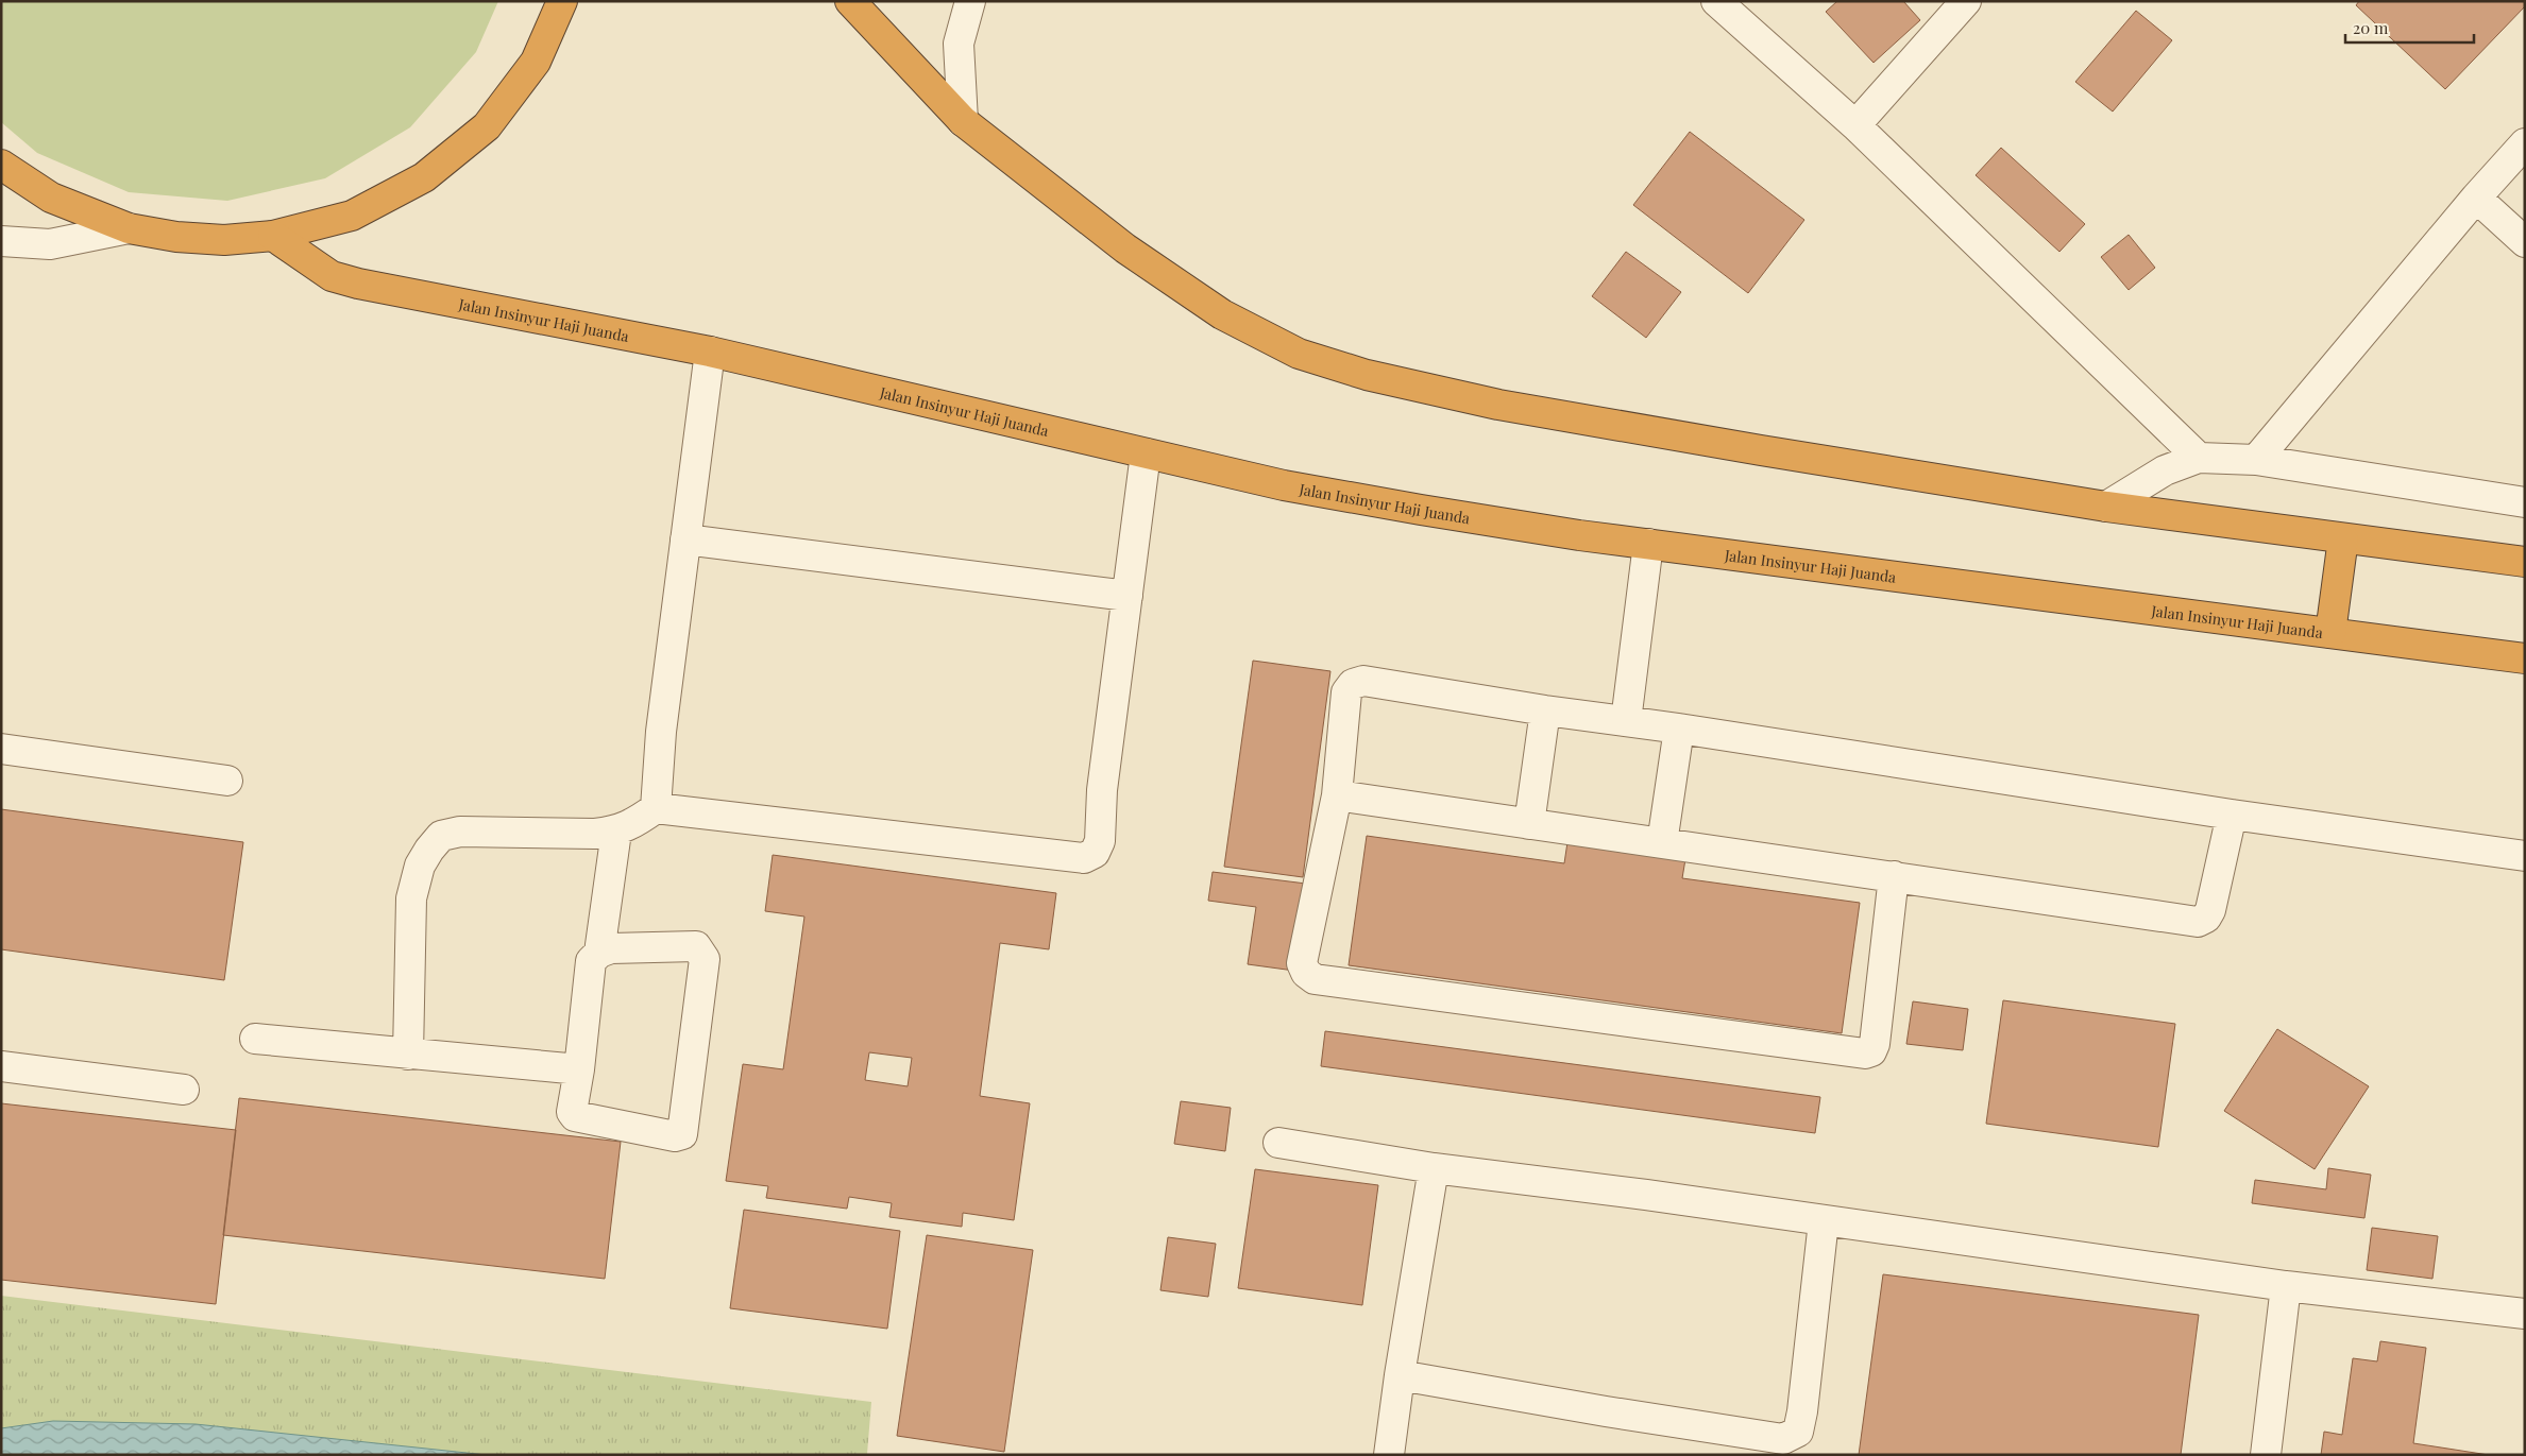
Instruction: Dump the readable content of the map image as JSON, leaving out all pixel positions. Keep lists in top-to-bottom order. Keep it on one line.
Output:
{"streets":{"highway":["Jalan Insinyur Haji Juanda"]},"scale_bar":"20 m"}
